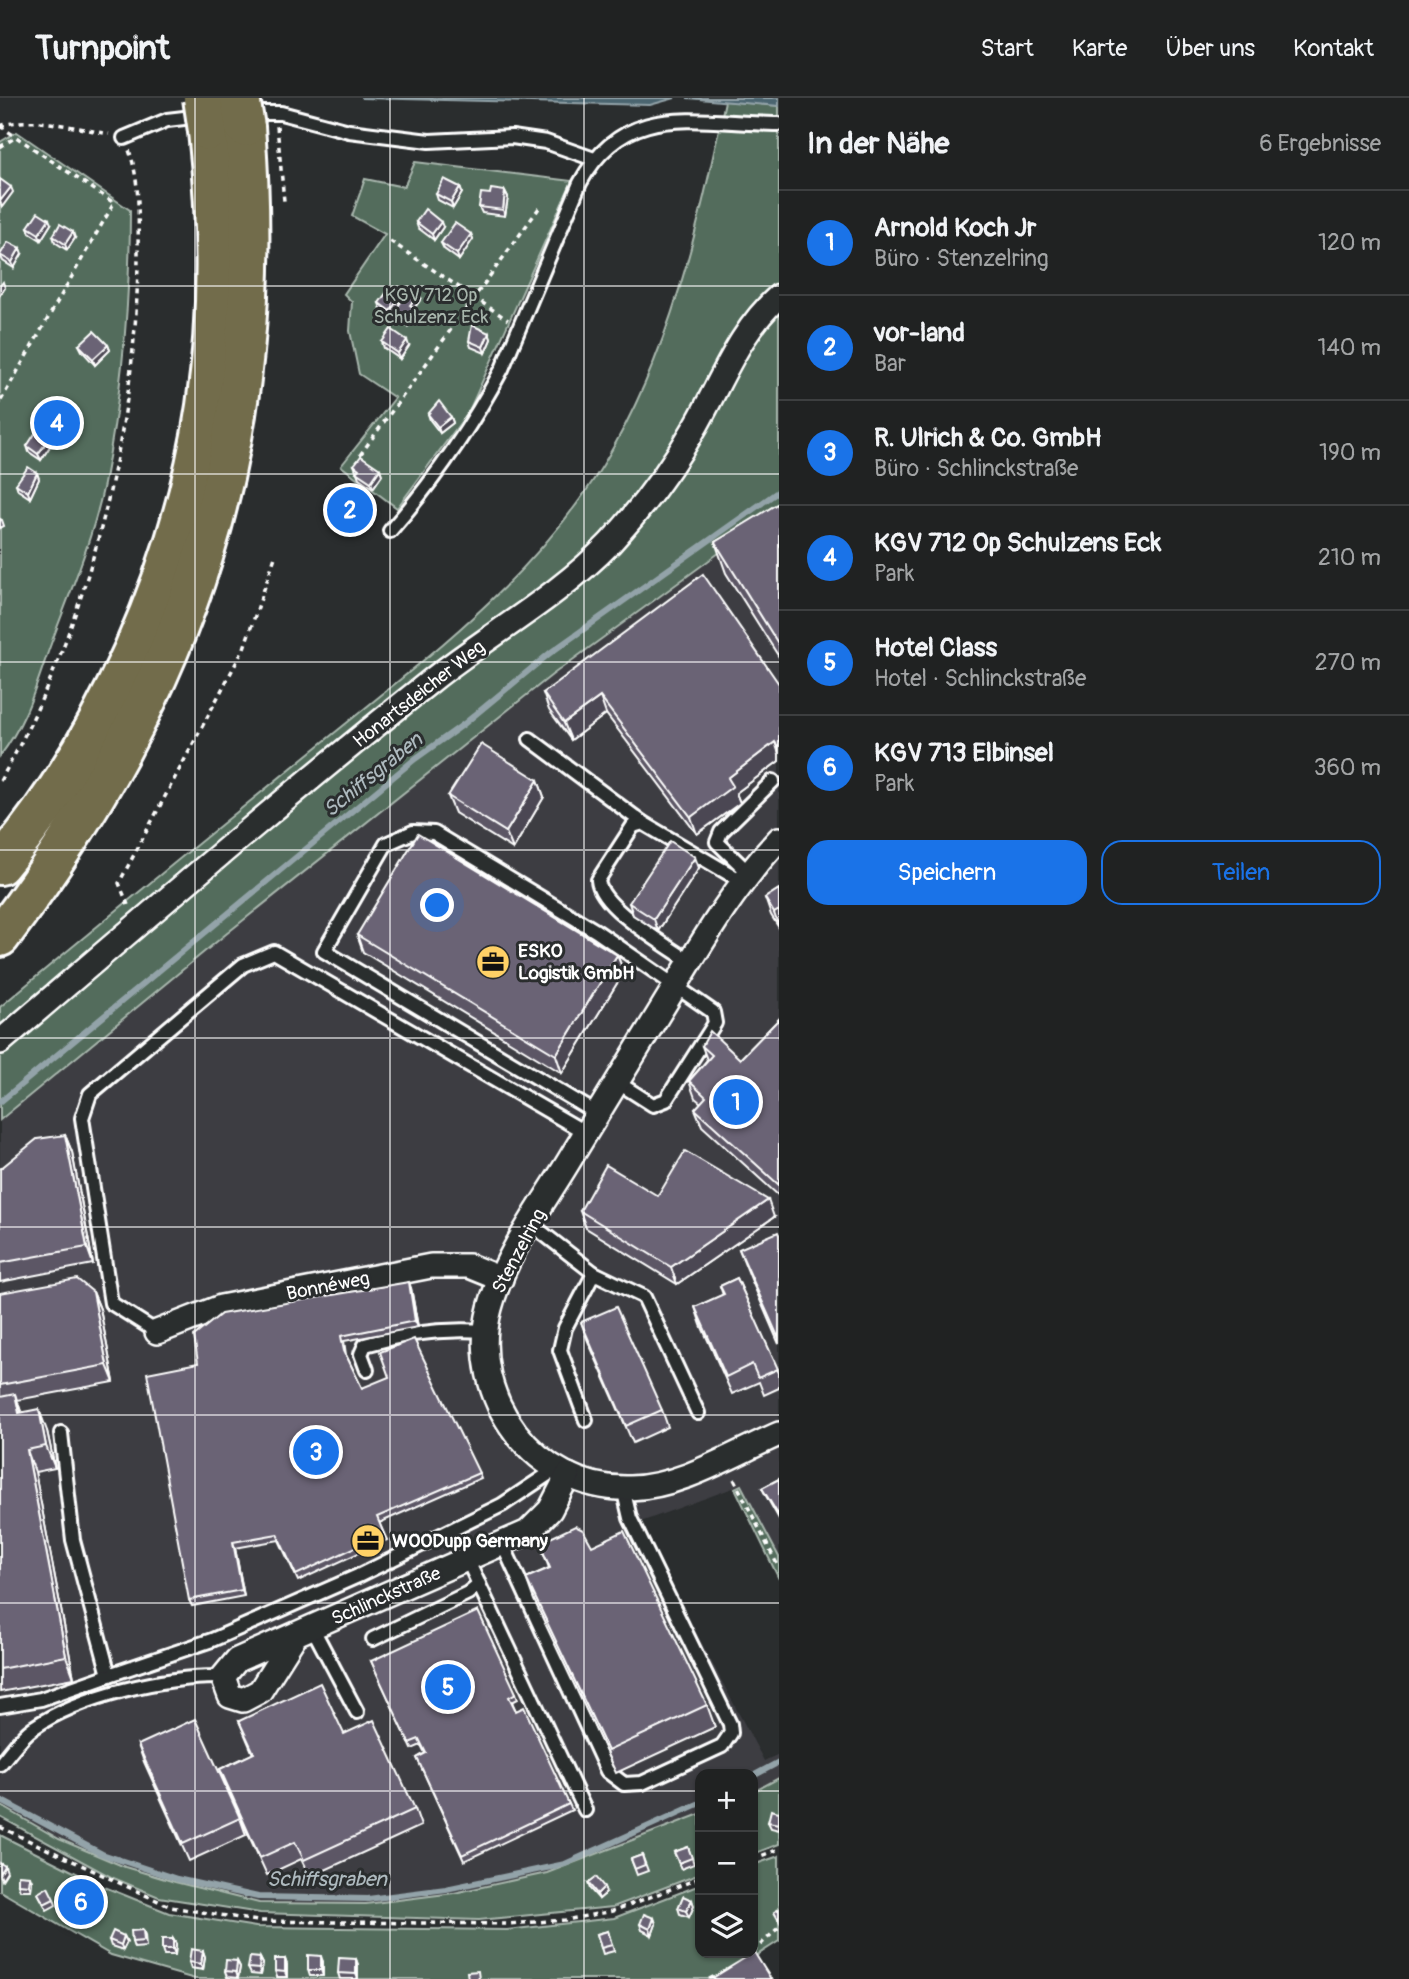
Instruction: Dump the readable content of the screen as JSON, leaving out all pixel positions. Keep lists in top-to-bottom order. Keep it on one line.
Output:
{"streets":{"street":["Honartsdeicher Weg","Stenzelring","Bonnéweg","Schlinckstraße"]},"crossings":[["Stenzelring","Bonnéweg"],["Stenzelring","Schlinckstraße"]],"water":["Schiffsgraben"],"parks":["KGV 712 Op Schulzenz Eck"],"places":{"office":["ESKO Logistik GmbH","WOODupp Germany"]},"page":{"header":"Turnpoint","nav":["Start","Karte","Über uns","Kontakt"],"heading":["In der Nähe","6 Ergebnisse"],"list":[{"mark":"1","name":"Arnold Koch Jr","note":"Büro · Stenzelring","value":"120 m"},{"mark":"2","name":"vor-land","note":"Bar","value":"140 m"},{"mark":"3","name":"R. Ulrich & Co. GmbH","note":"Büro · Schlinckstraße","value":"190 m"},{"mark":"4","name":"KGV 712 Op Schulzens Eck","note":"Park","value":"210 m"},{"mark":"5","name":"Hotel Class","note":"Hotel · Schlinckstraße","value":"270 m"},{"mark":"6","name":"KGV 713 Elbinsel","note":"Park","value":"360 m"}],"pins":["4","2","1","3","5","6"],"buttons":["Speichern","Teilen"],"map_buttons":["+","−"]}}
